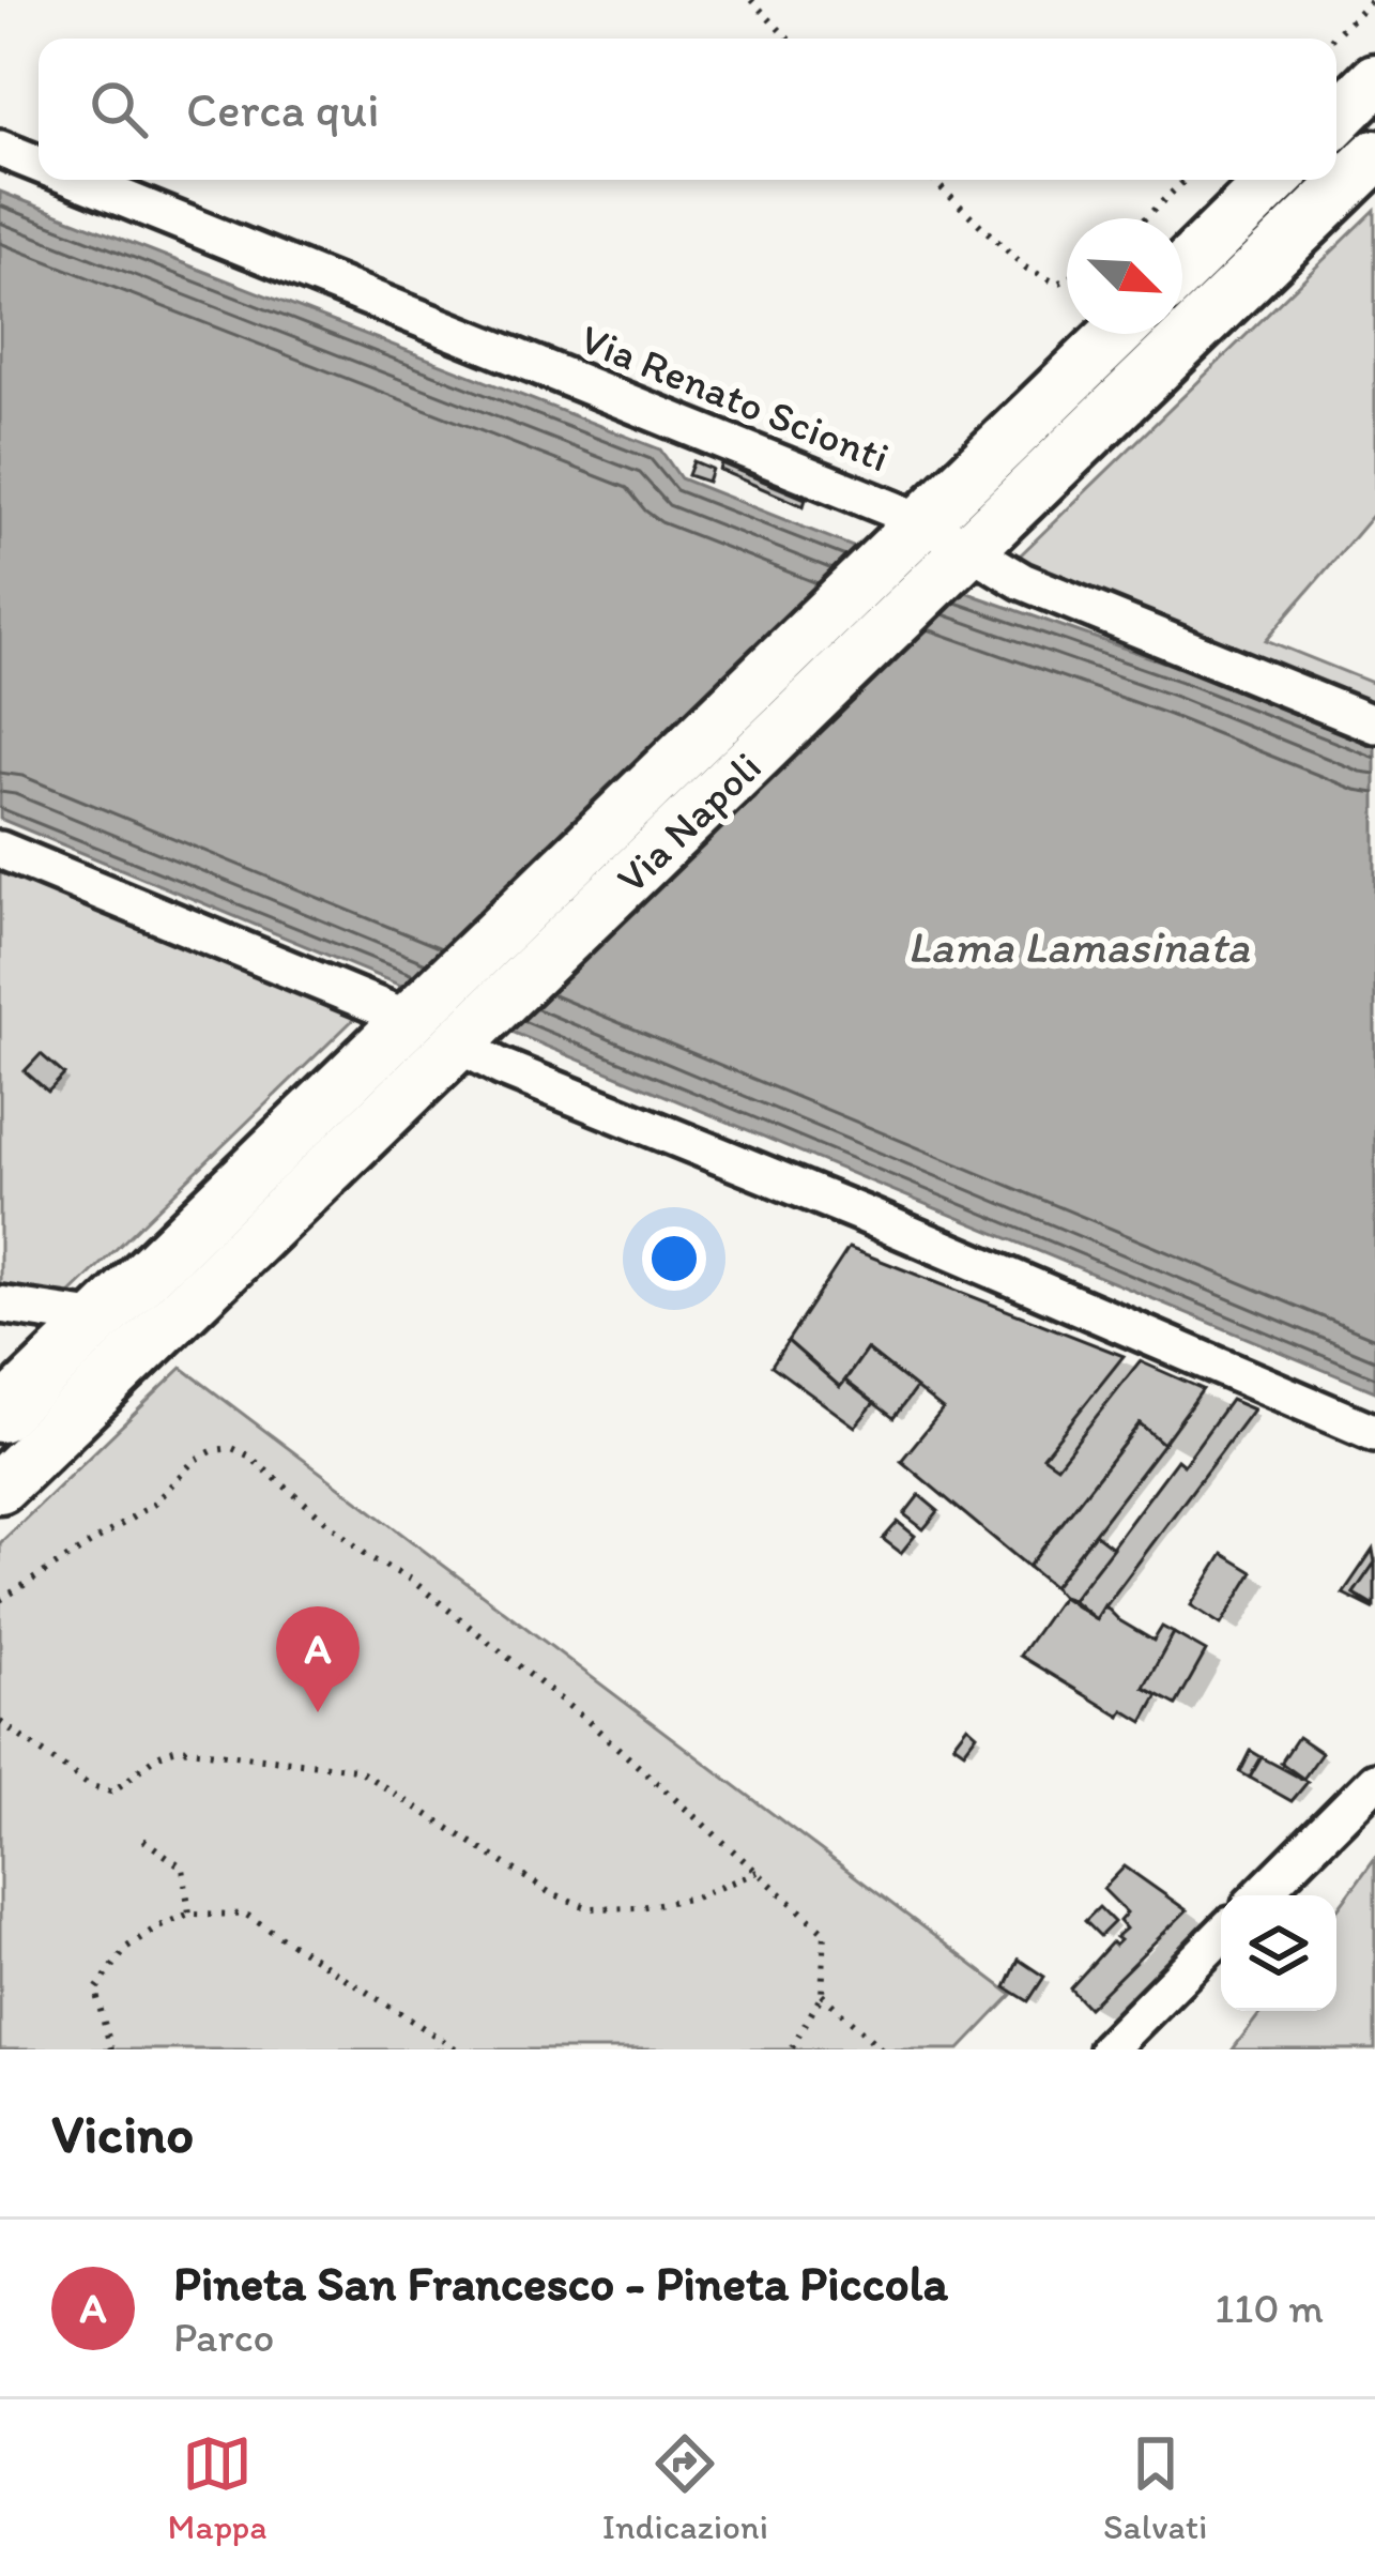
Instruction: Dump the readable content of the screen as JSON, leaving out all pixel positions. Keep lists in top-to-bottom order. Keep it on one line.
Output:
{"streets":{"main road":["Via Napoli"],"street":["Via Renato Scionti"]},"crossings":[["Via Renato Scionti","Via Napoli"]],"water":["Lama Lamasinata"],"north":"bottom right","page":{"search":"Cerca qui","pins":"A","heading":"Vicino","list":[{"mark":"A","name":"Pineta San Francesco - Pineta Piccola","note":"Parco","value":"110 m"}],"nav":["Mappa","Indicazioni","Salvati"]}}
